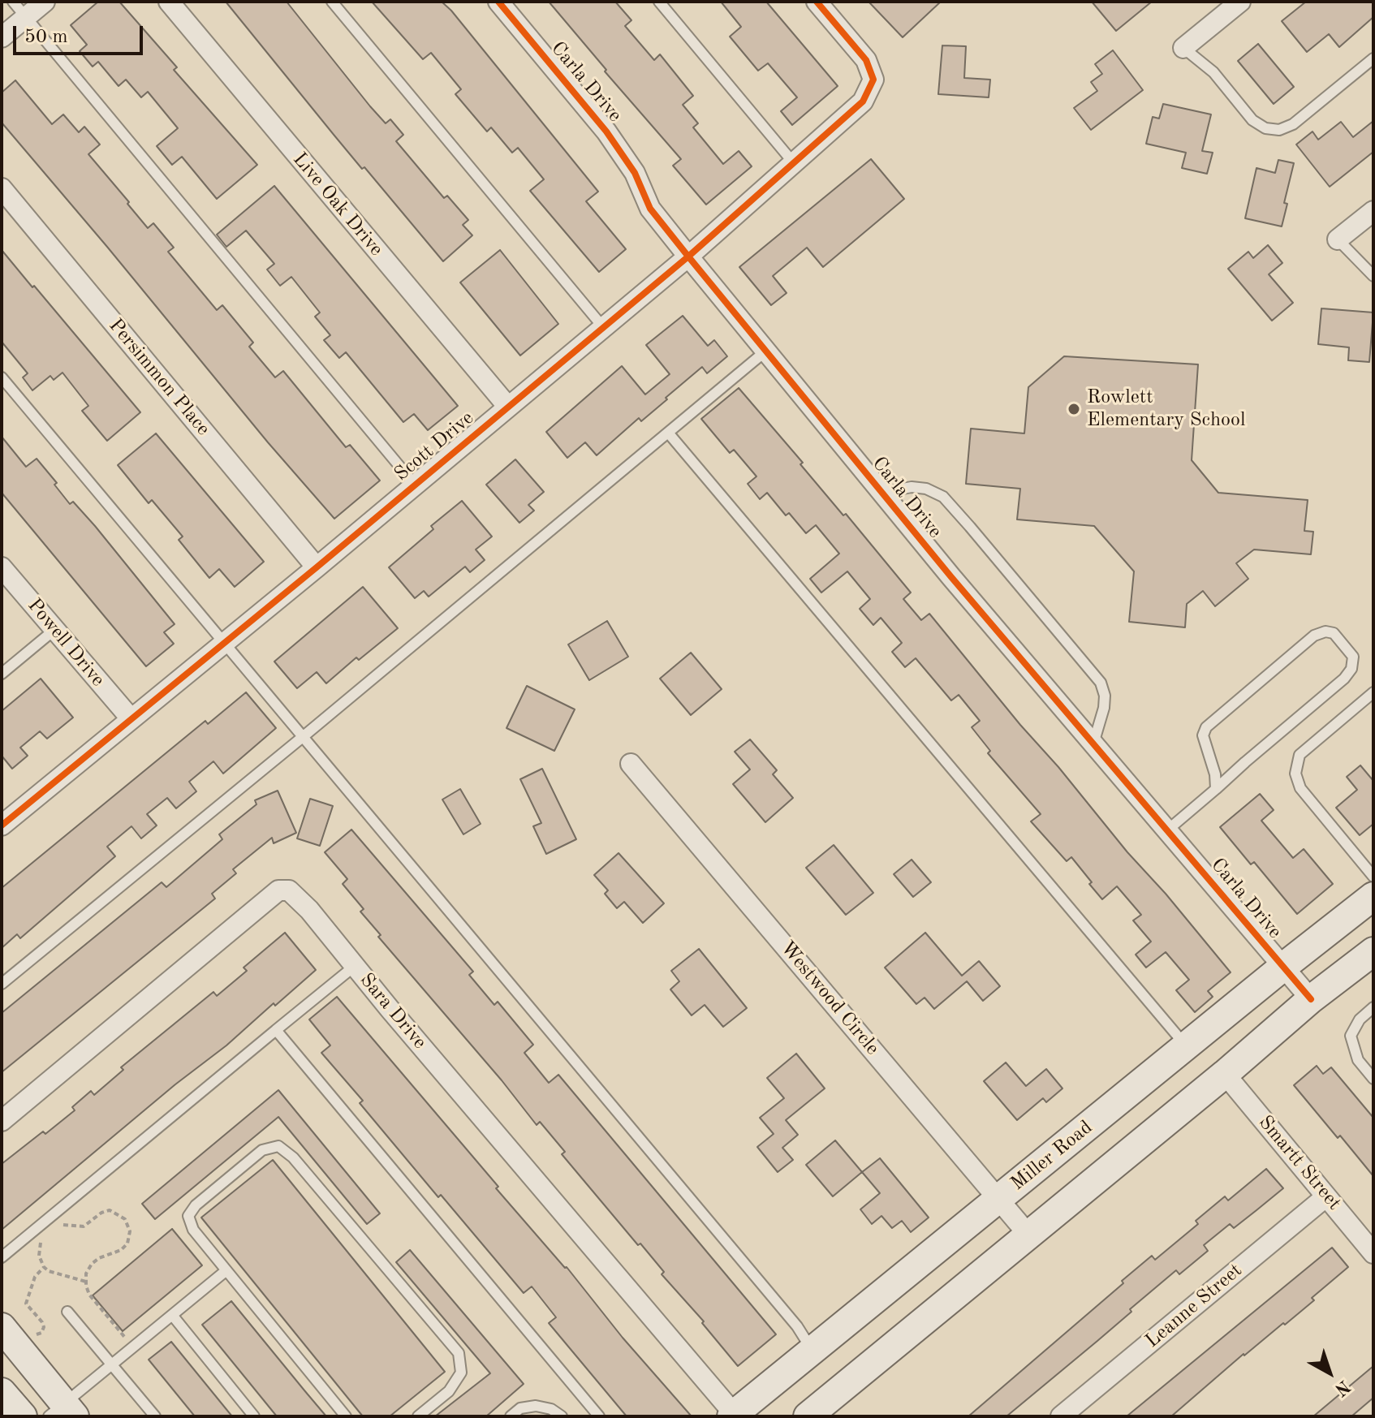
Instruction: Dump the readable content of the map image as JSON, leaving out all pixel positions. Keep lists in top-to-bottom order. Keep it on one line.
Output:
{"streets":{"main road":["Miller Road"],"street":["Carla Drive","Live Oak Drive","Persimmon Place","Scott Drive","Powell Drive","Westwood Circle","Sara Drive","Smartt Street","Leanne Street"]},"crossings":[["Carla Drive","Scott Drive"],["Carla Drive","Miller Road"],["Live Oak Drive","Scott Drive"],["Persimmon Place","Scott Drive"],["Scott Drive","Powell Drive"],["Westwood Circle","Miller Road"],["Sara Drive","Miller Road"],["Smartt Street","Leanne Street"]],"places":["Rowlett Elementary School"],"scale_bar":"50 m","north":"bottom right"}
